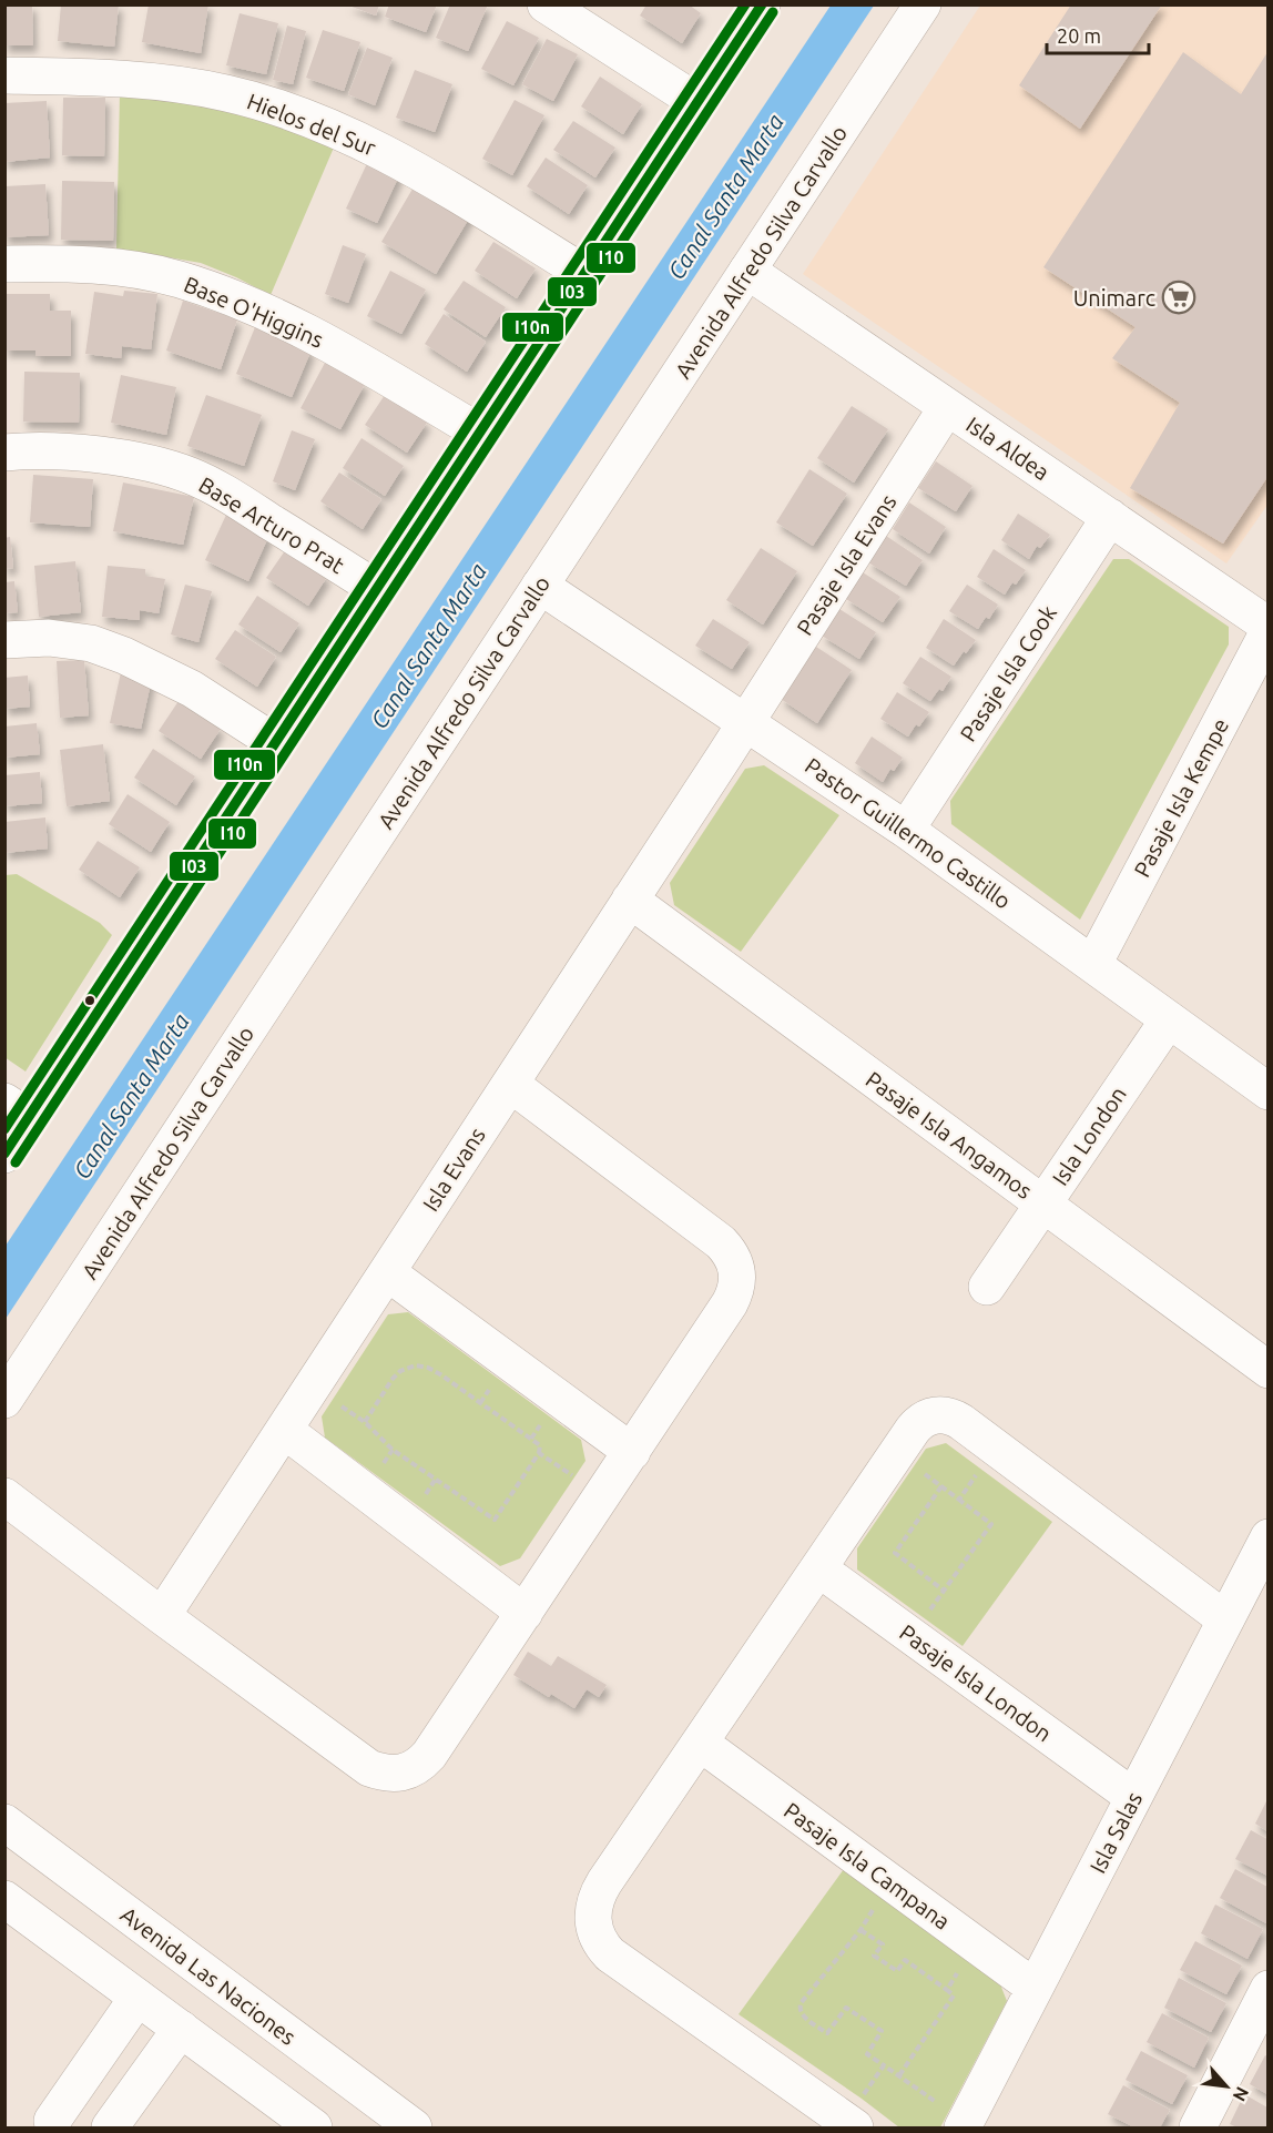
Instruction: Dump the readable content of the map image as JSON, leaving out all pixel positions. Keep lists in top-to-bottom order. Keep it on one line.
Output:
{"streets":{"street":["Hielos del Sur","Avenida Alfredo Silva Carvallo","Base O'Higgins","Isla Aldea","Base Arturo Prat","Pasaje Isla Evans","Pasaje Isla Cook","Pasaje Isla Kempe","Pastor Guillermo Castillo","Pasaje Isla Angamos","Isla London","Isla Evans","Pasaje Isla London","Isla Salas","Pasaje Isla Campana","Avenida Las Naciones"]},"crossings":[["Avenida Alfredo Silva Carvallo","Isla Aldea"],["Avenida Alfredo Silva Carvallo","Pastor Guillermo Castillo"],["Isla Aldea","Pasaje Isla Evans"],["Isla Aldea","Pasaje Isla Cook"],["Pasaje Isla Evans","Pastor Guillermo Castillo"],["Pasaje Isla Evans","Isla Evans"],["Pasaje Isla Cook","Pastor Guillermo Castillo"],["Pasaje Isla Kempe","Pastor Guillermo Castillo"],["Pastor Guillermo Castillo","Isla London"],["Pastor Guillermo Castillo","Isla Evans"],["Pasaje Isla Angamos","Isla London"],["Pasaje Isla Angamos","Isla Evans"],["Pasaje Isla London","Isla Salas"],["Isla Salas","Pasaje Isla Campana"]],"water":["Canal Santa Marta"],"places":{"supermarket":["Unimarc"]},"lines":["transit line I03","transit line I10n","transit line I10"],"scale_bar":"20 m","north":"bottom right"}
